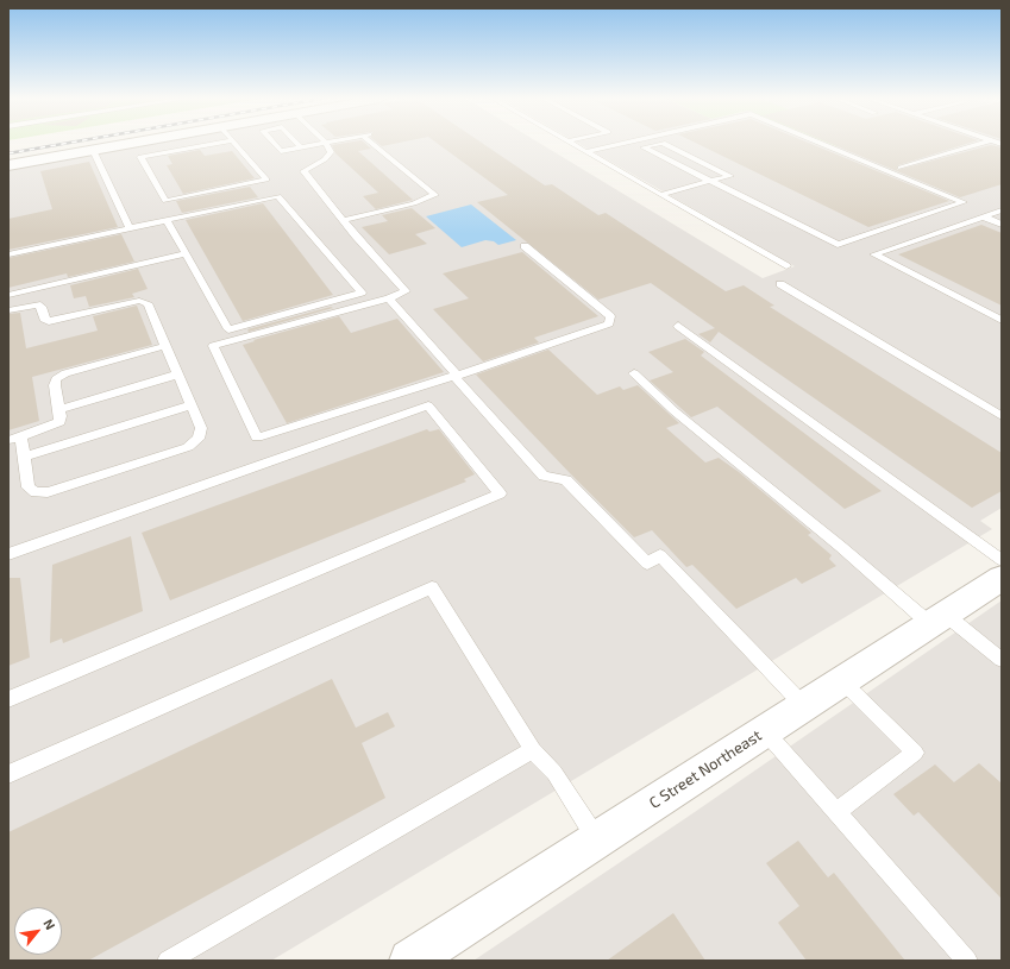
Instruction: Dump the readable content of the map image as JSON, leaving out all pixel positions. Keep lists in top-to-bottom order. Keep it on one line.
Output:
{"streets":{"street":["C Street Northeast"]},"north":"top right"}
